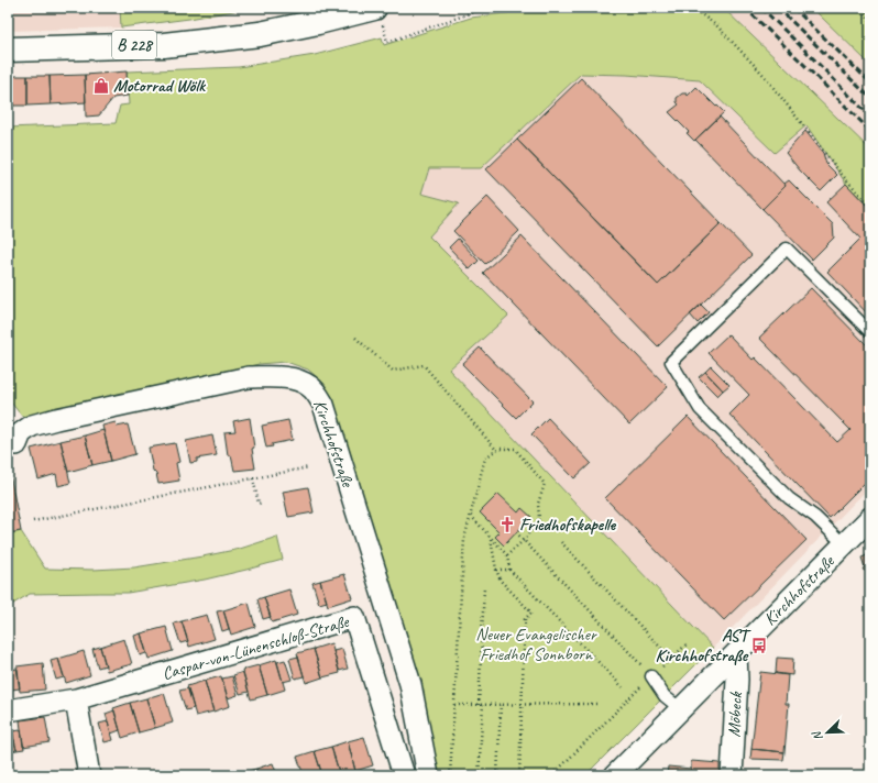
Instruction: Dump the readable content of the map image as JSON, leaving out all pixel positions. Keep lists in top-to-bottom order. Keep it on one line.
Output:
{"streets":{"main road":["B 228"],"street":["Kirchhofstraße","Caspar-von-Lünenschloß-Straße","Möbeck"]},"crossings":[["Kirchhofstraße","Möbeck"]],"parks":["Neuer Evangelischer Friedhof Sonnborn"],"places":{"shop":["Motorrad Wölk"],"church":["Friedhofskapelle"],"bus stop":["AST Kirchhofstraße"]},"north":"bottom left"}
